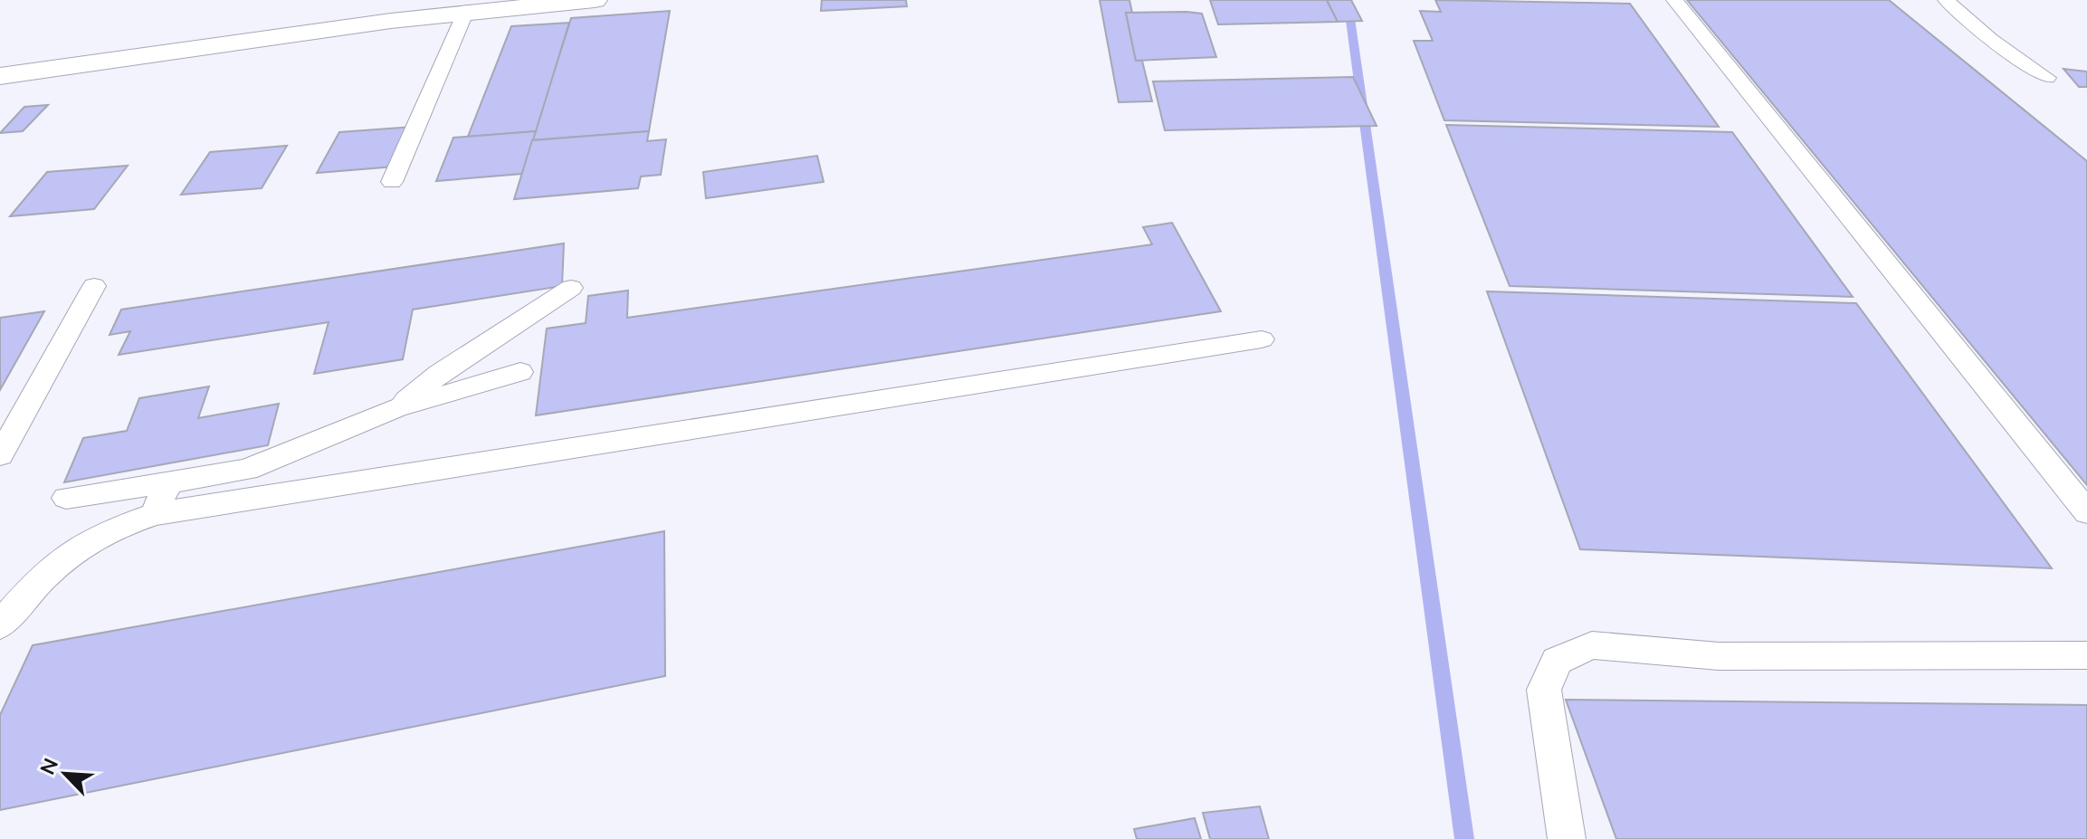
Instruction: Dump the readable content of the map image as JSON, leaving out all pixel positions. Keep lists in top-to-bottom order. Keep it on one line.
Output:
{"north":"top left"}
